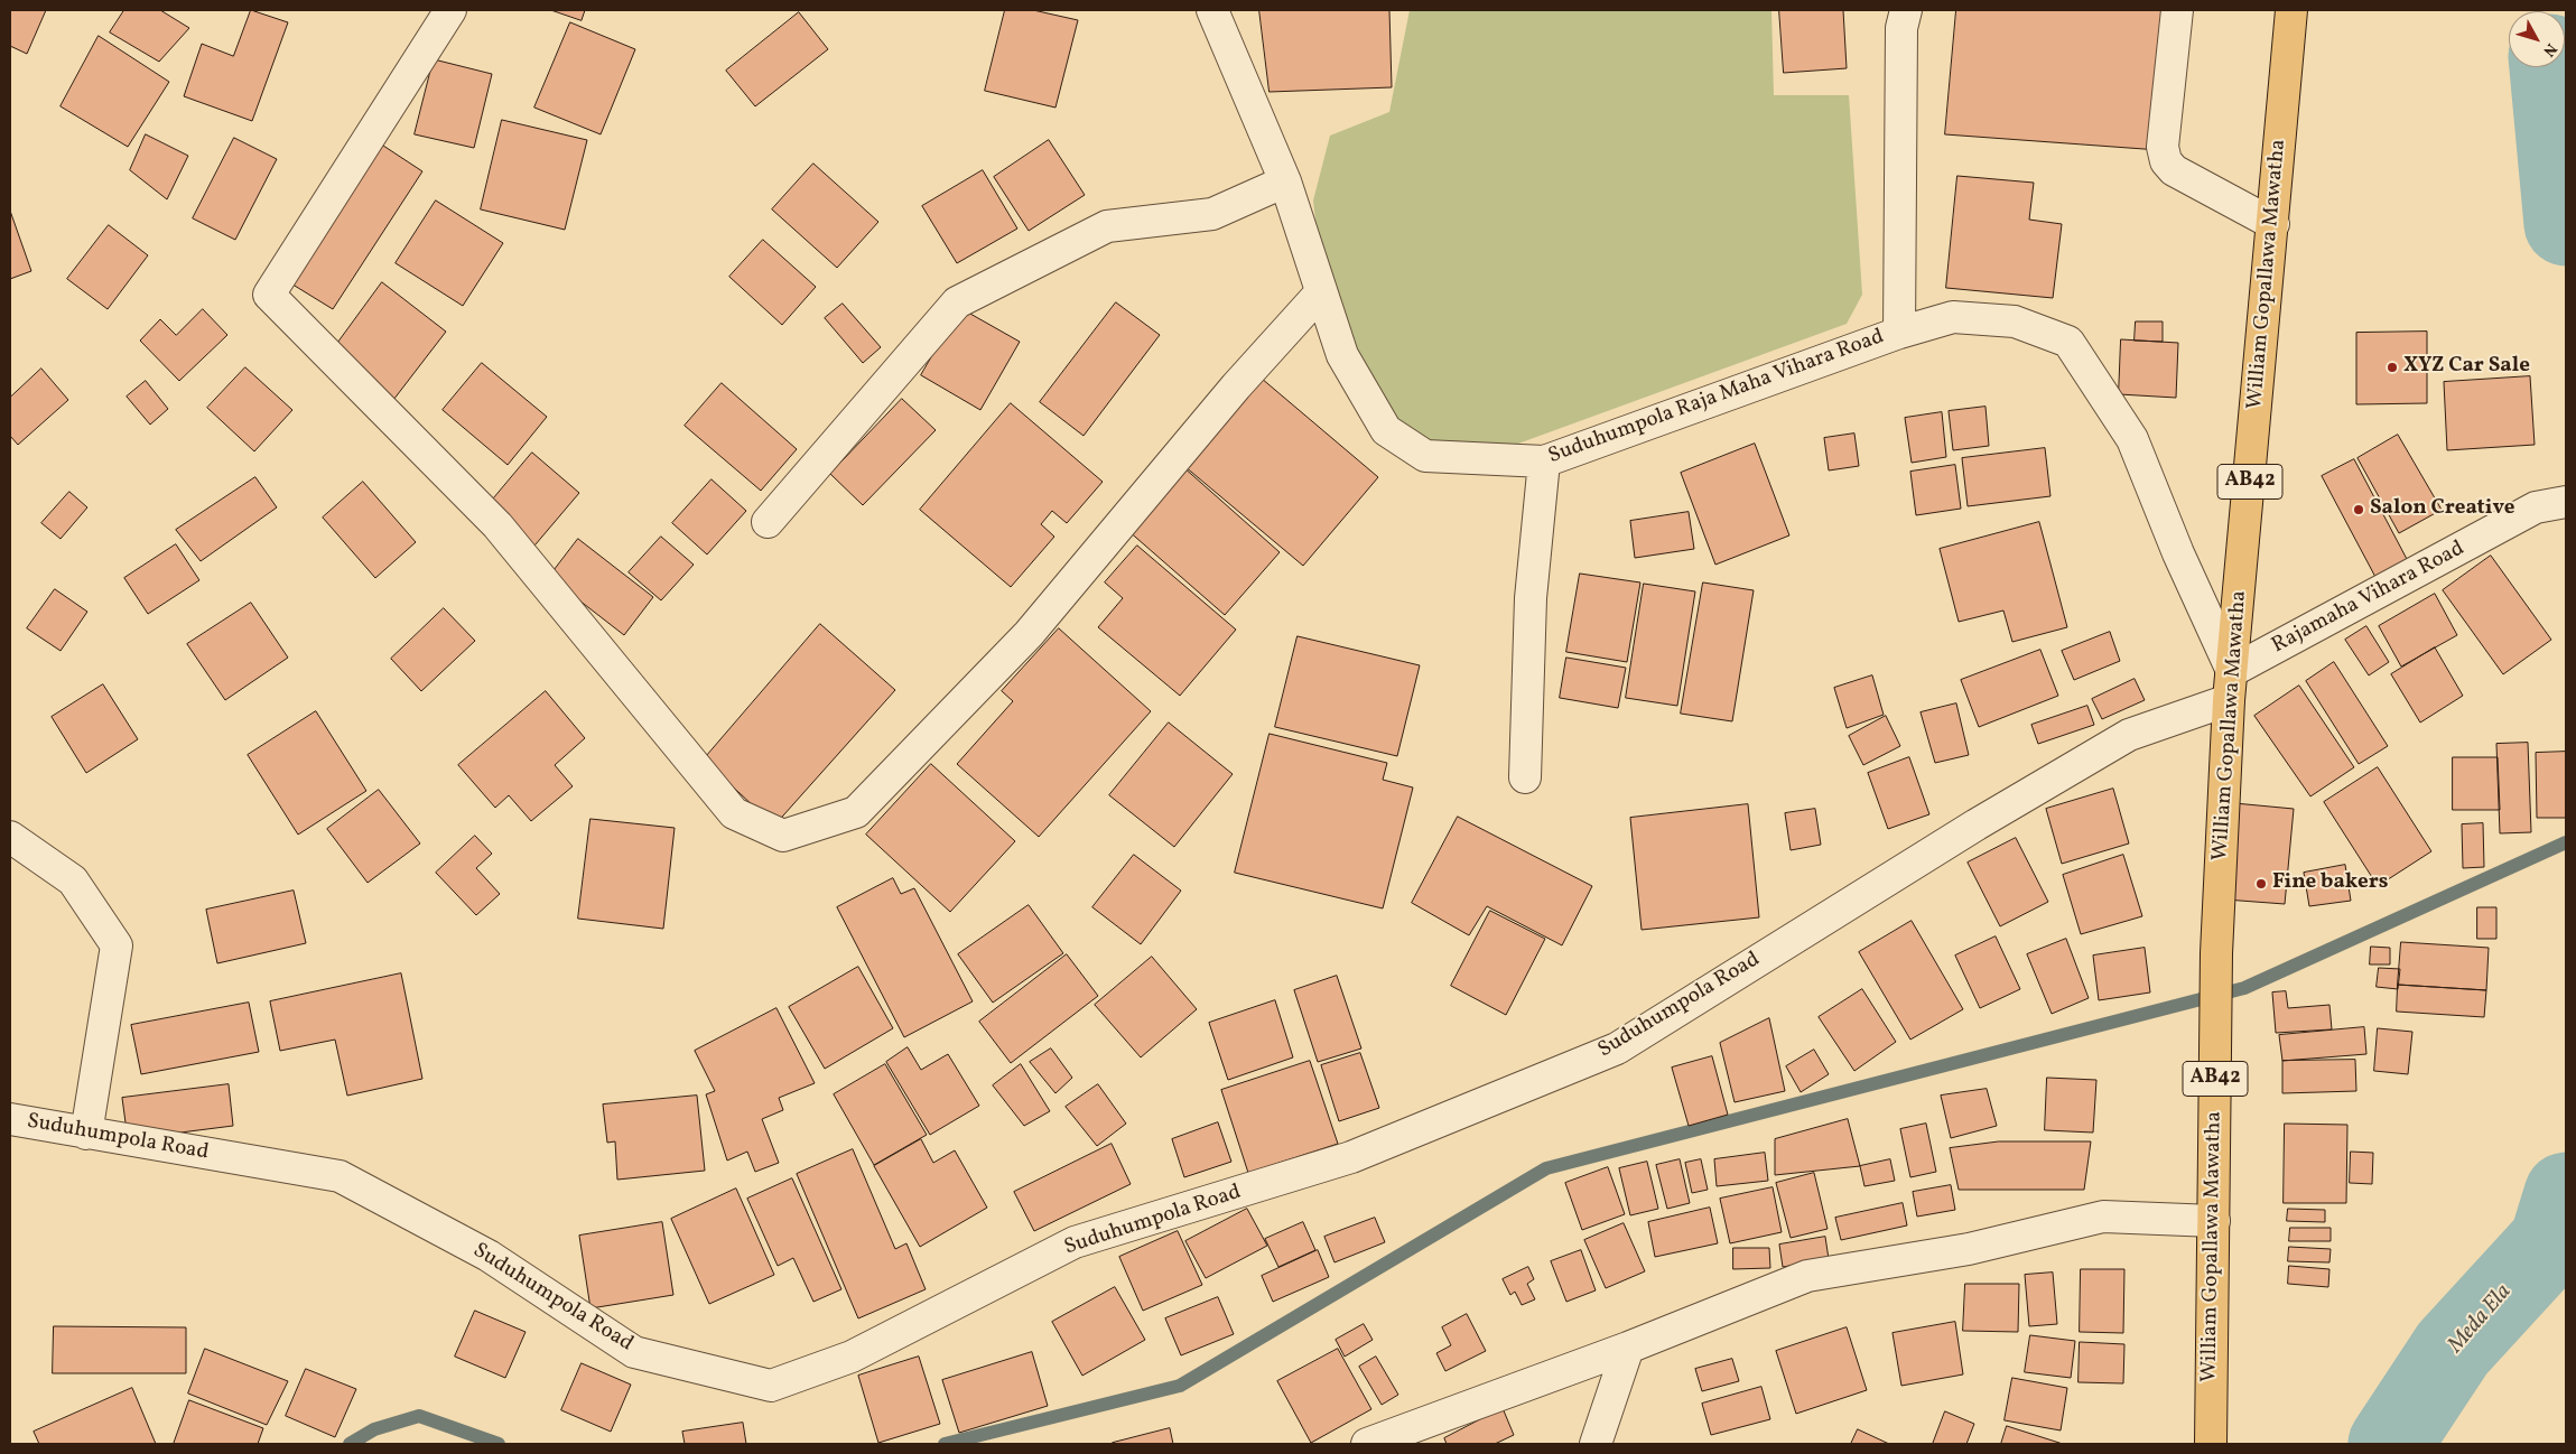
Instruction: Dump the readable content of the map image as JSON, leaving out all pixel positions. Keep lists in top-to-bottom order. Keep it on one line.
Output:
{"streets":{"main road":["William Gopallawa Mawatha","AB42"],"street":["Suduhumpola Raja Maha Vihara Road","Rajamaha Vihara Road","Suduhumpola Road"]},"crossings":[["William Gopallawa Mawatha","Suduhumpola Raja Maha Vihara Road"],["William Gopallawa Mawatha","Rajamaha Vihara Road"],["William Gopallawa Mawatha","Suduhumpola Road"],["Suduhumpola Raja Maha Vihara Road","Rajamaha Vihara Road"],["Suduhumpola Raja Maha Vihara Road","Suduhumpola Road"],["Rajamaha Vihara Road","Suduhumpola Road"]],"water":["Meda Ela"],"places":["XYZ Car Sale","Salon Creative","Fine bakers"],"north":"bottom right"}
